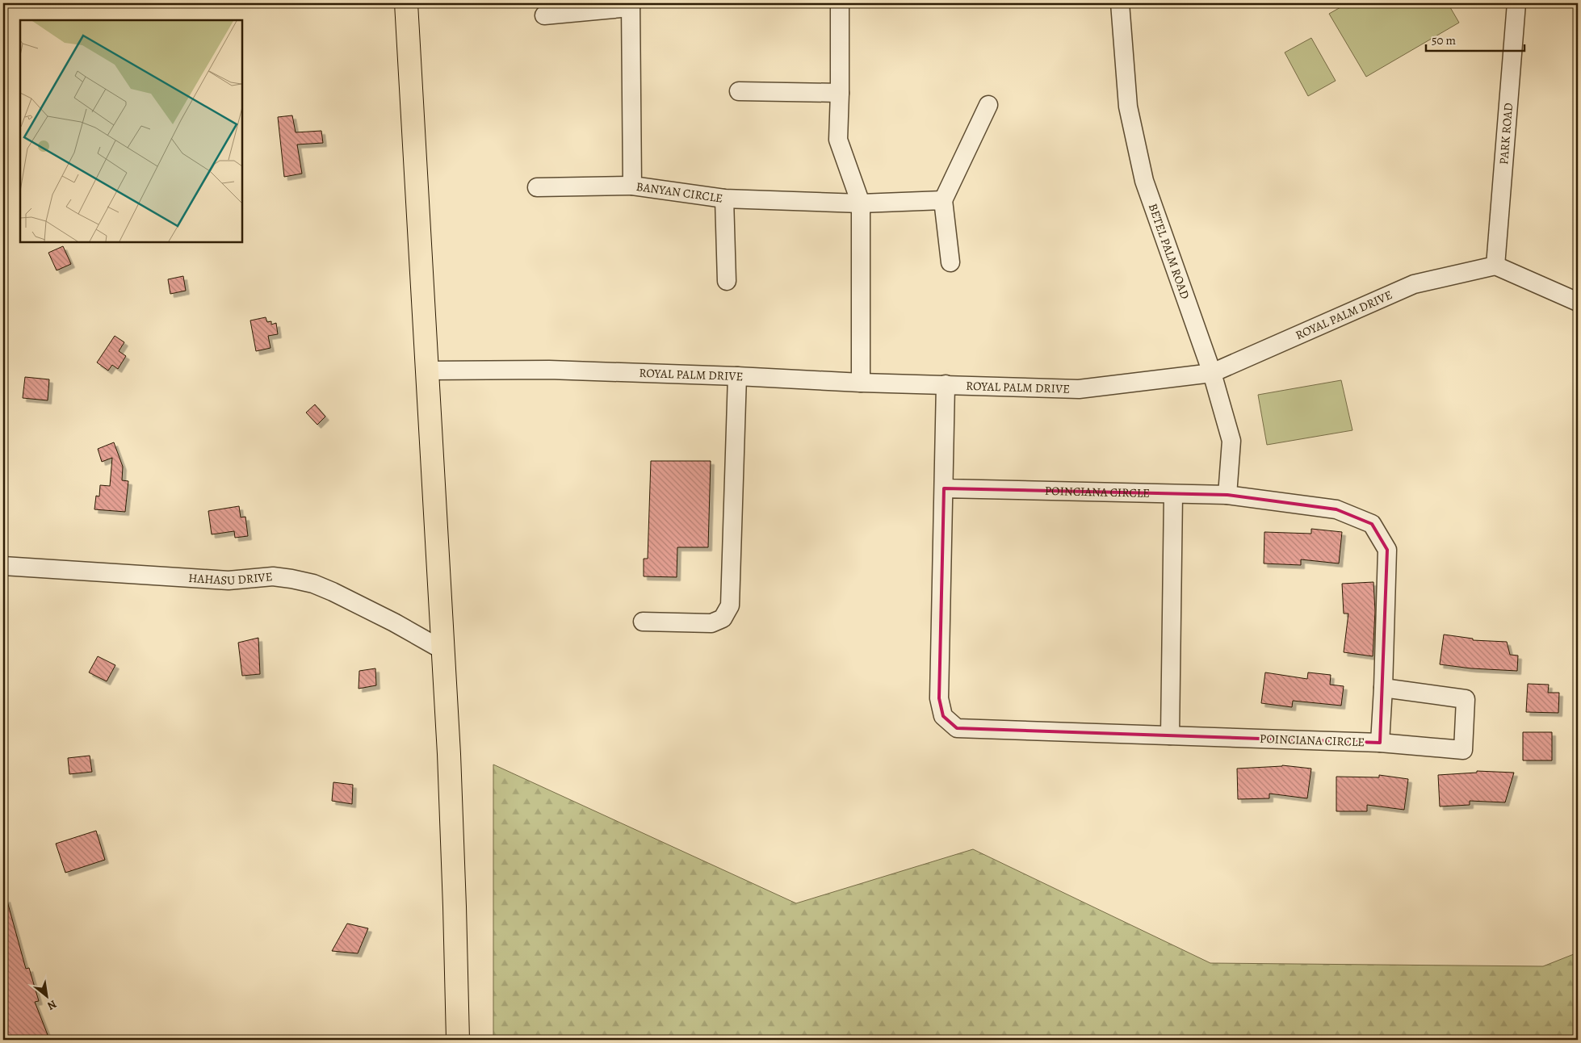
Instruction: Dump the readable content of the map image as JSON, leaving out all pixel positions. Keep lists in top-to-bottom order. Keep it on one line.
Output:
{"streets":{"street":["PARK ROAD","BANYAN CIRCLE","BETEL PALM ROAD","ROYAL PALM DRIVE","POINCIANA CIRCLE","HAHASU DRIVE"]},"crossings":[["PARK ROAD","ROYAL PALM DRIVE"],["BETEL PALM ROAD","ROYAL PALM DRIVE"],["BETEL PALM ROAD","POINCIANA CIRCLE"]],"scale_bar":"50 m","north":"bottom right"}
